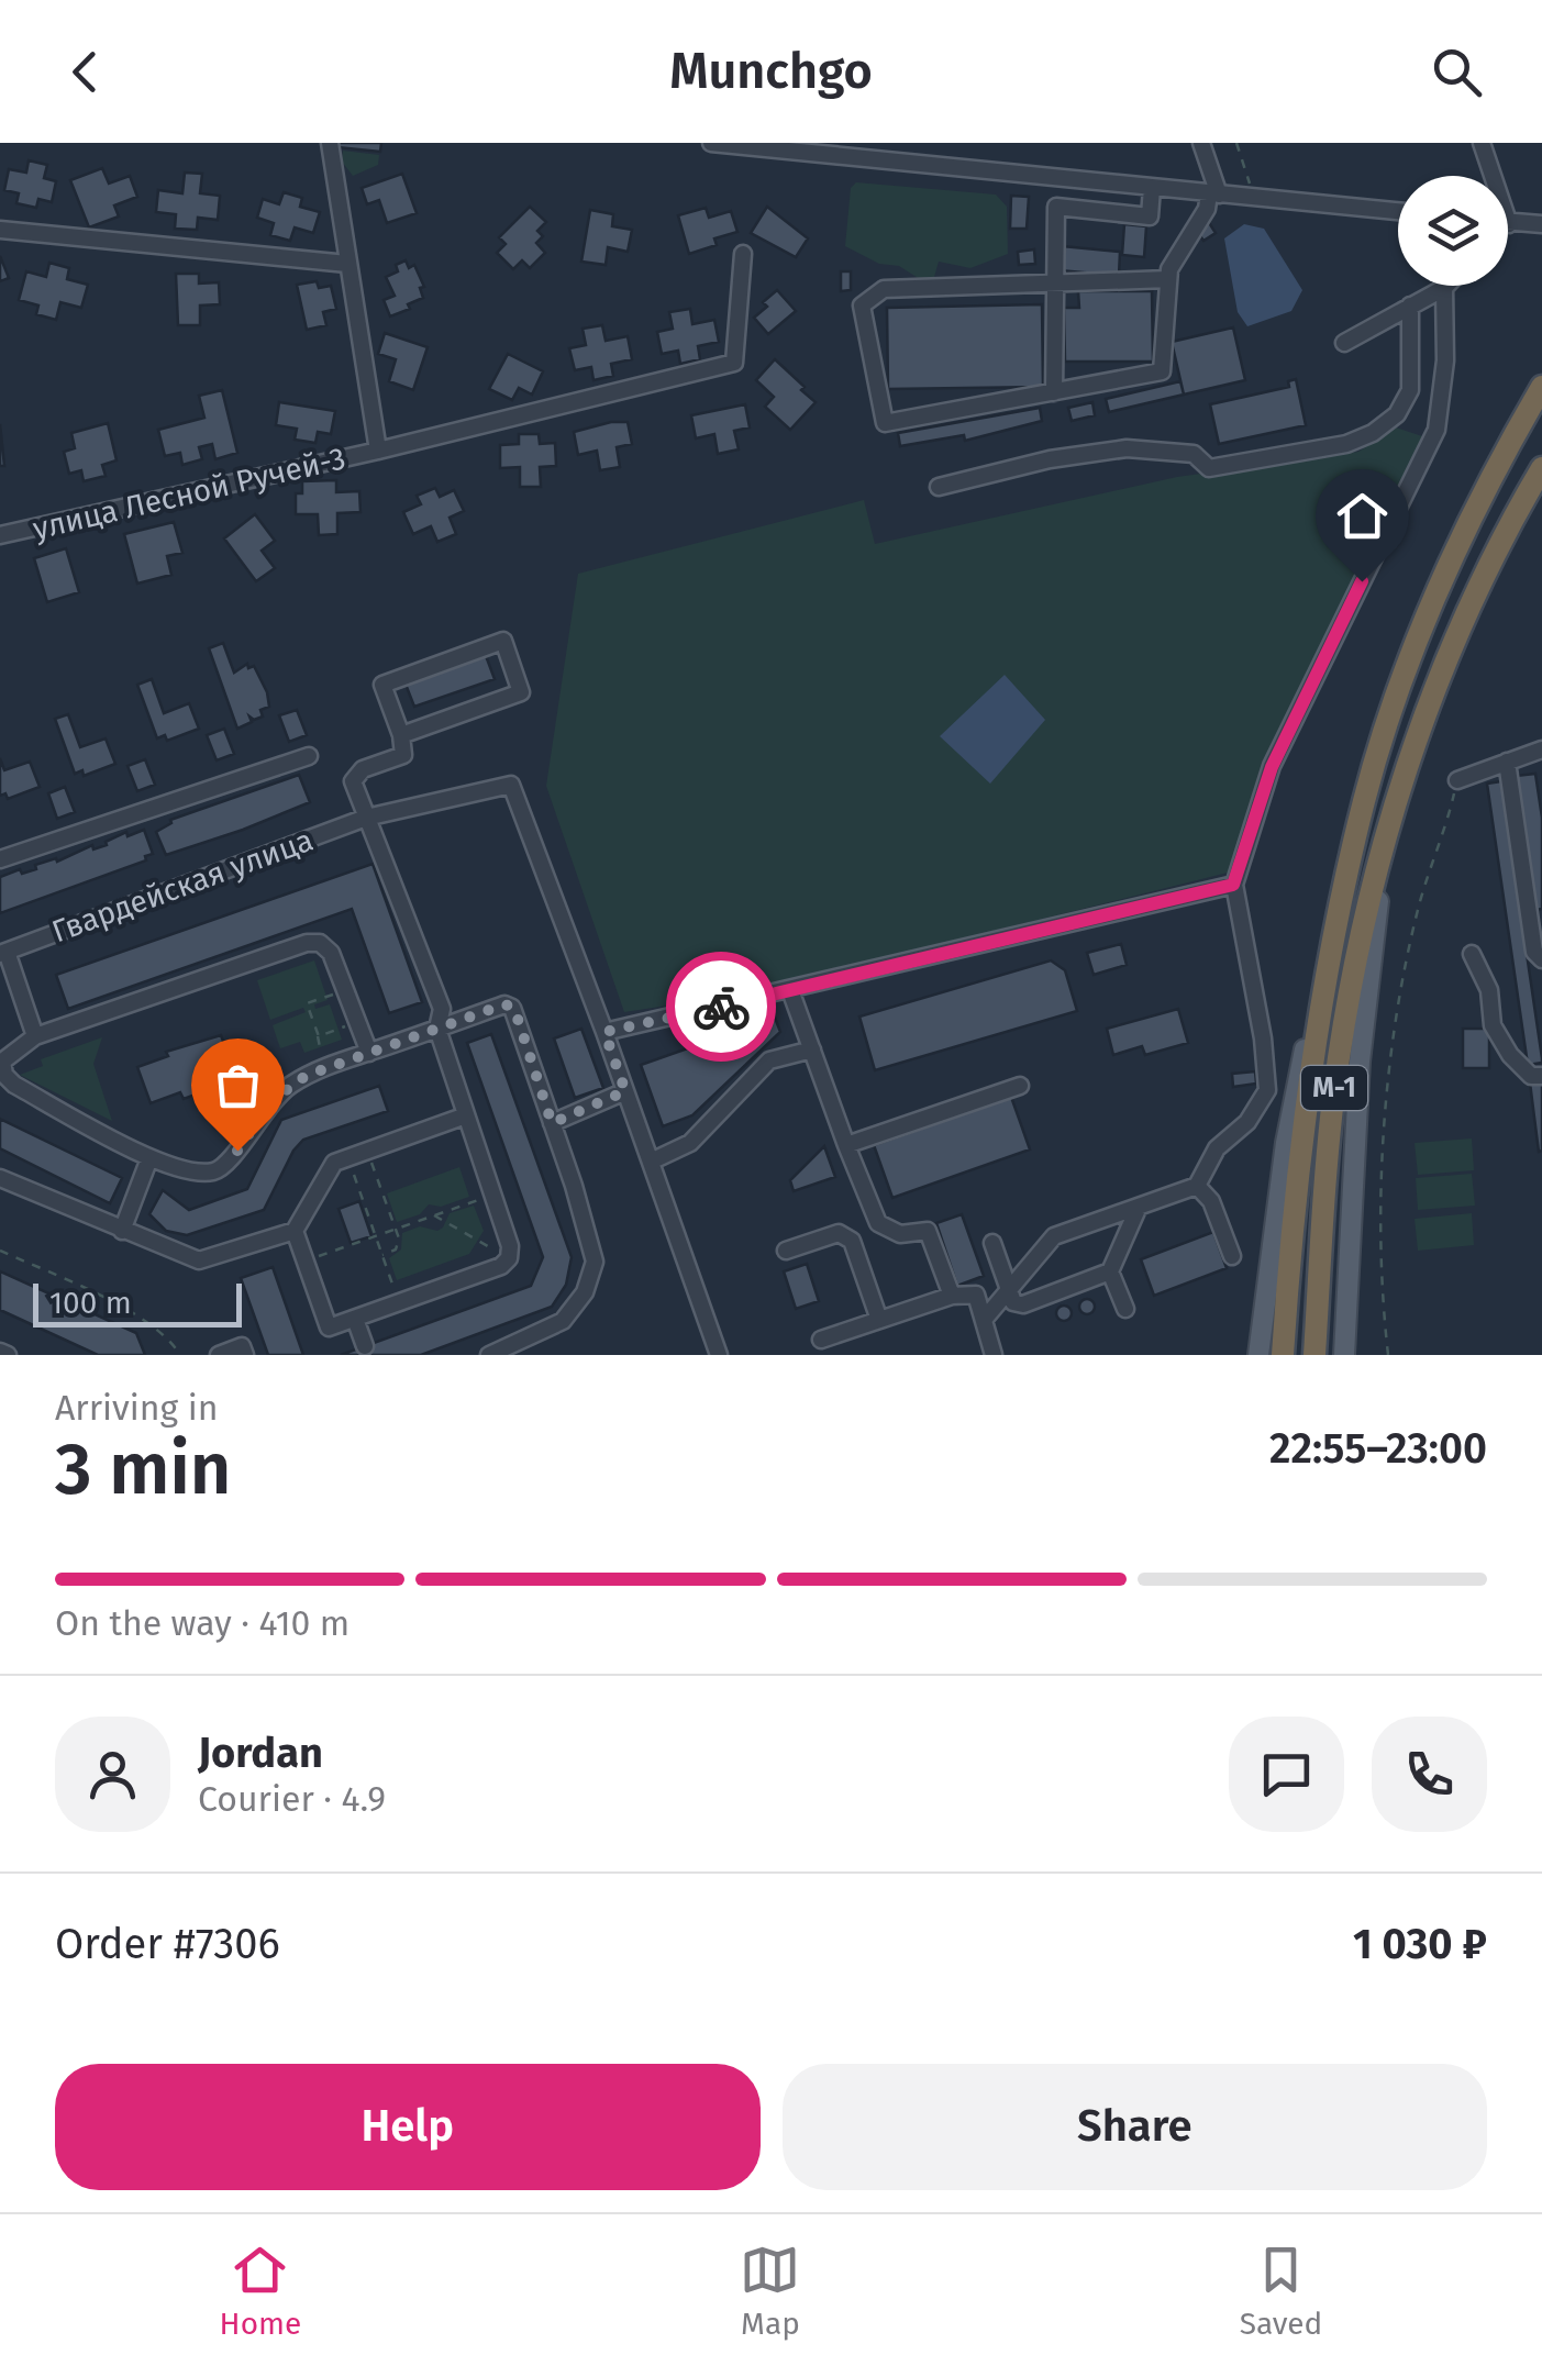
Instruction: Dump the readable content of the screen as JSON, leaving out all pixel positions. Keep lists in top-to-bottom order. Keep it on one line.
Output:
{"streets":{"highway":["М-1"],"street":["улица Лесной Ручей-3","Гвардейская улица"]},"scale_bar":"100 m","page":{"header":"Munchgo","scale":"100 m","heading":["3 min","Arriving in","22:55–23:00"],"panel":["Jordan","Courier · 4.9","Order #7306","1 030 ₽"],"bar":"On the way · 410 m","buttons":["Help","Share"],"tabs":["Home","Map","Saved"]}}
